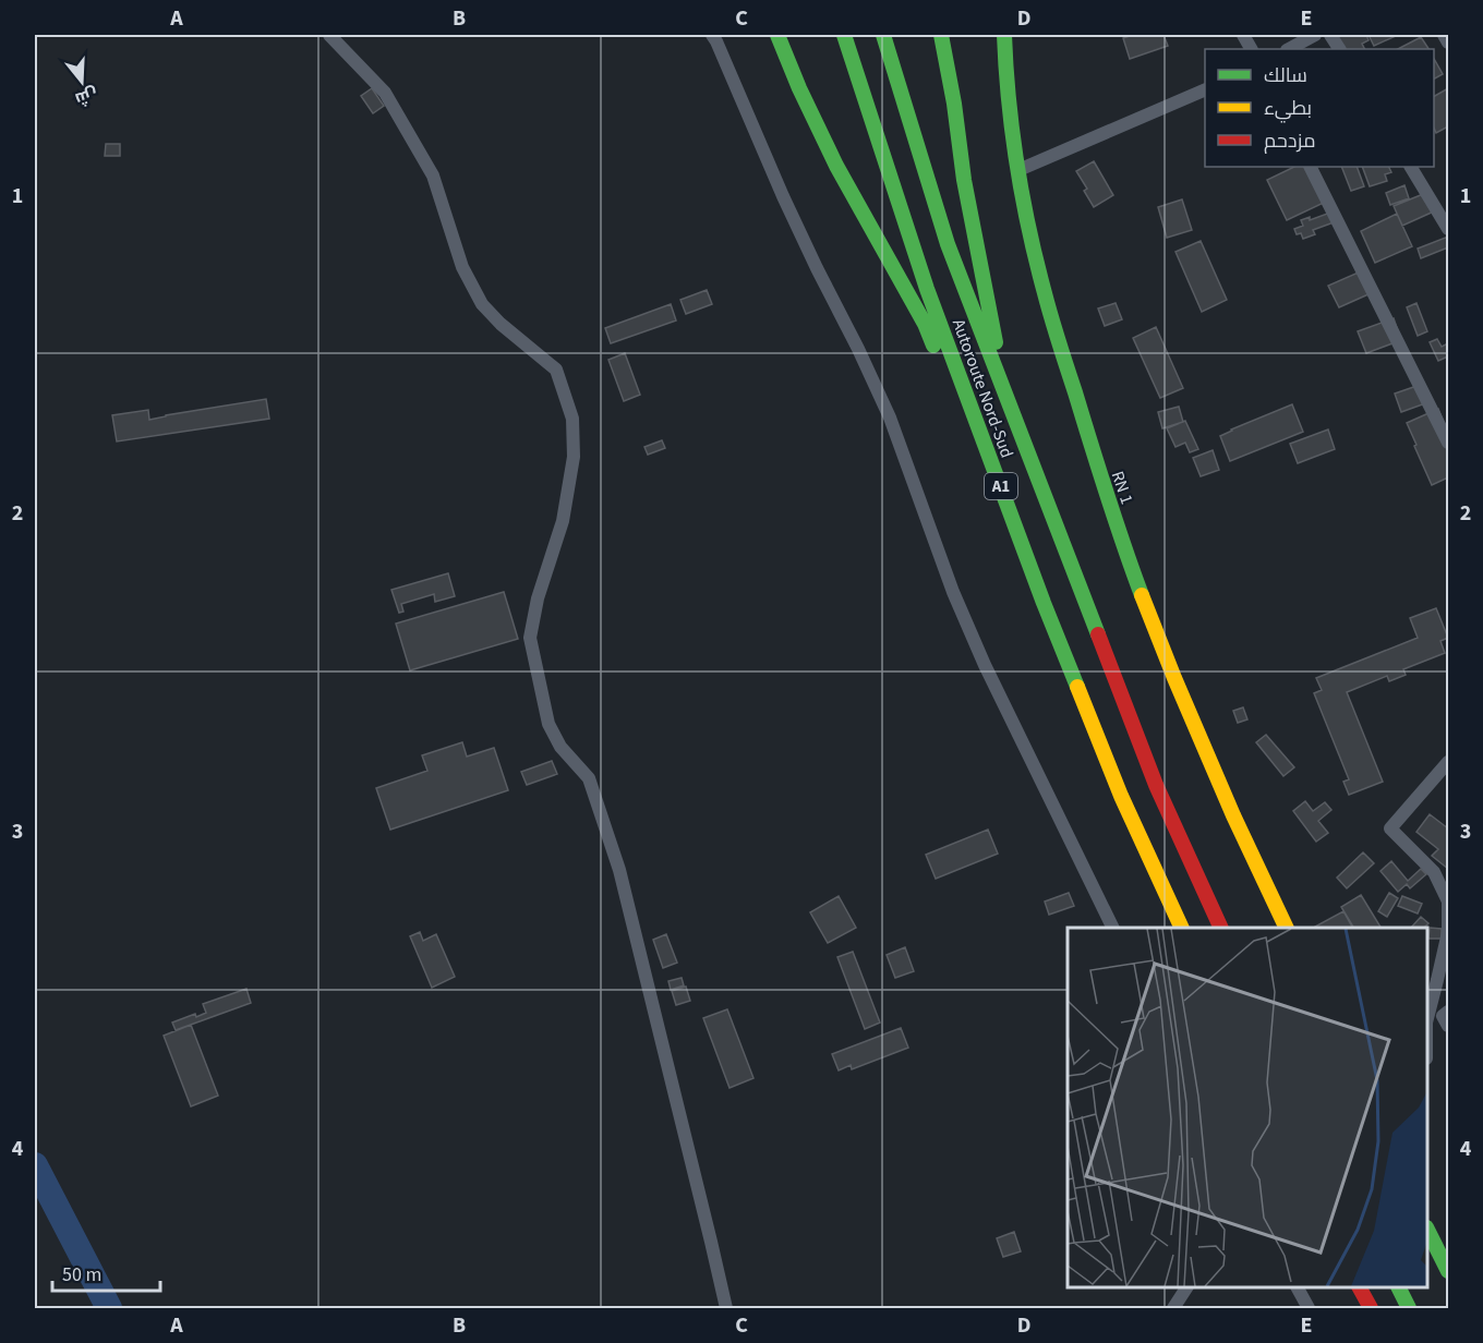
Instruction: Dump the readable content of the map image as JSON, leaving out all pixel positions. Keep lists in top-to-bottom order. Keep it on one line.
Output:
{"streets":{"main road":["Autoroute Nord-Sud","A1","RN 1"]},"legend":["سالك","بطيء","مزدحم"],"scale_bar":"50 m","north":"bottom","grid":{"columns":["A","B","C","D","E"],"rows":["1","2","3","4"]}}
